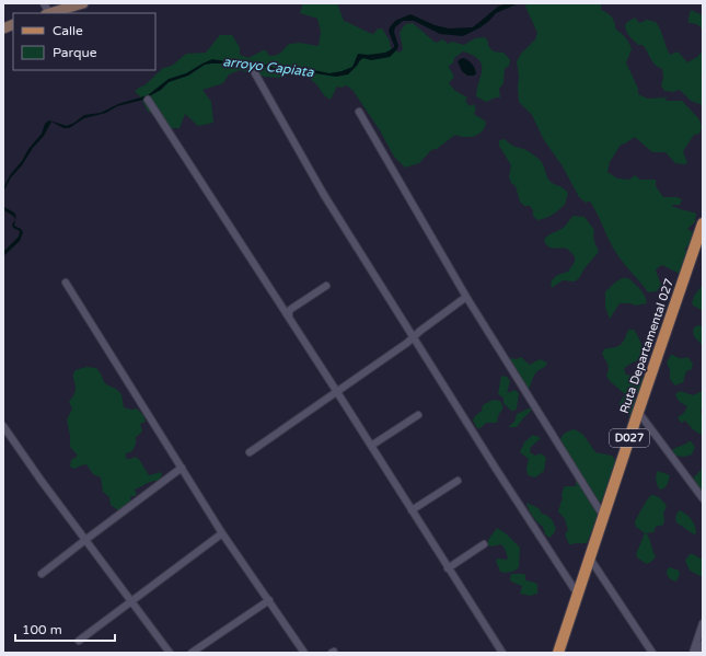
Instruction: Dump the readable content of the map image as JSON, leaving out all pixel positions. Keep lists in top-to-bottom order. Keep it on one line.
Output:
{"streets":{"main road":["Ruta Departamental 027","D027"]},"water":["arroyo Capiata"],"legend":["Calle","Parque"],"scale_bar":"100 m"}
